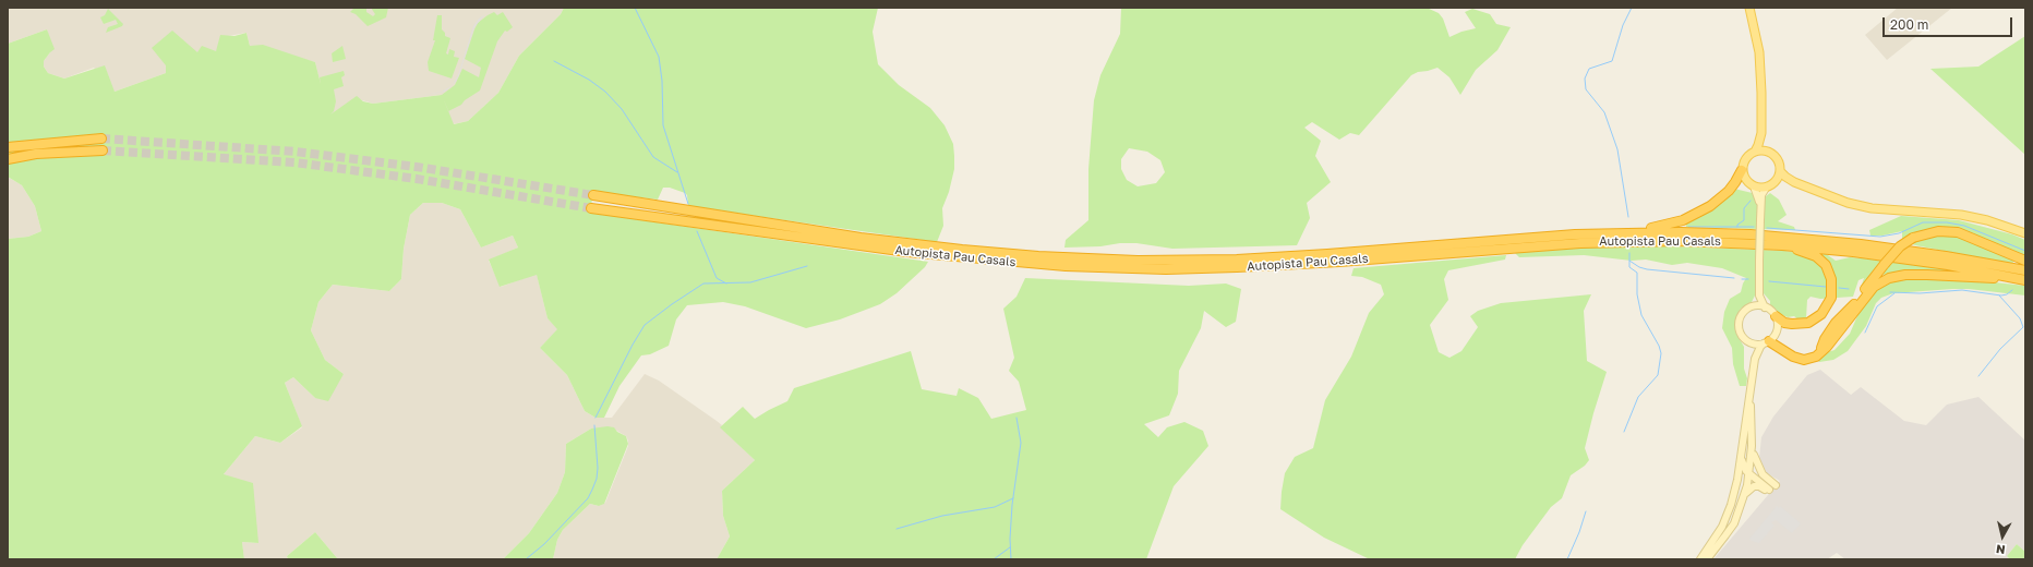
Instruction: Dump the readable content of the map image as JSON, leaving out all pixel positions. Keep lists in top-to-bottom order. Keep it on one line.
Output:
{"streets":{"highway":["Autopista Pau Casals"]},"scale_bar":"200 m","north":"bottom"}
